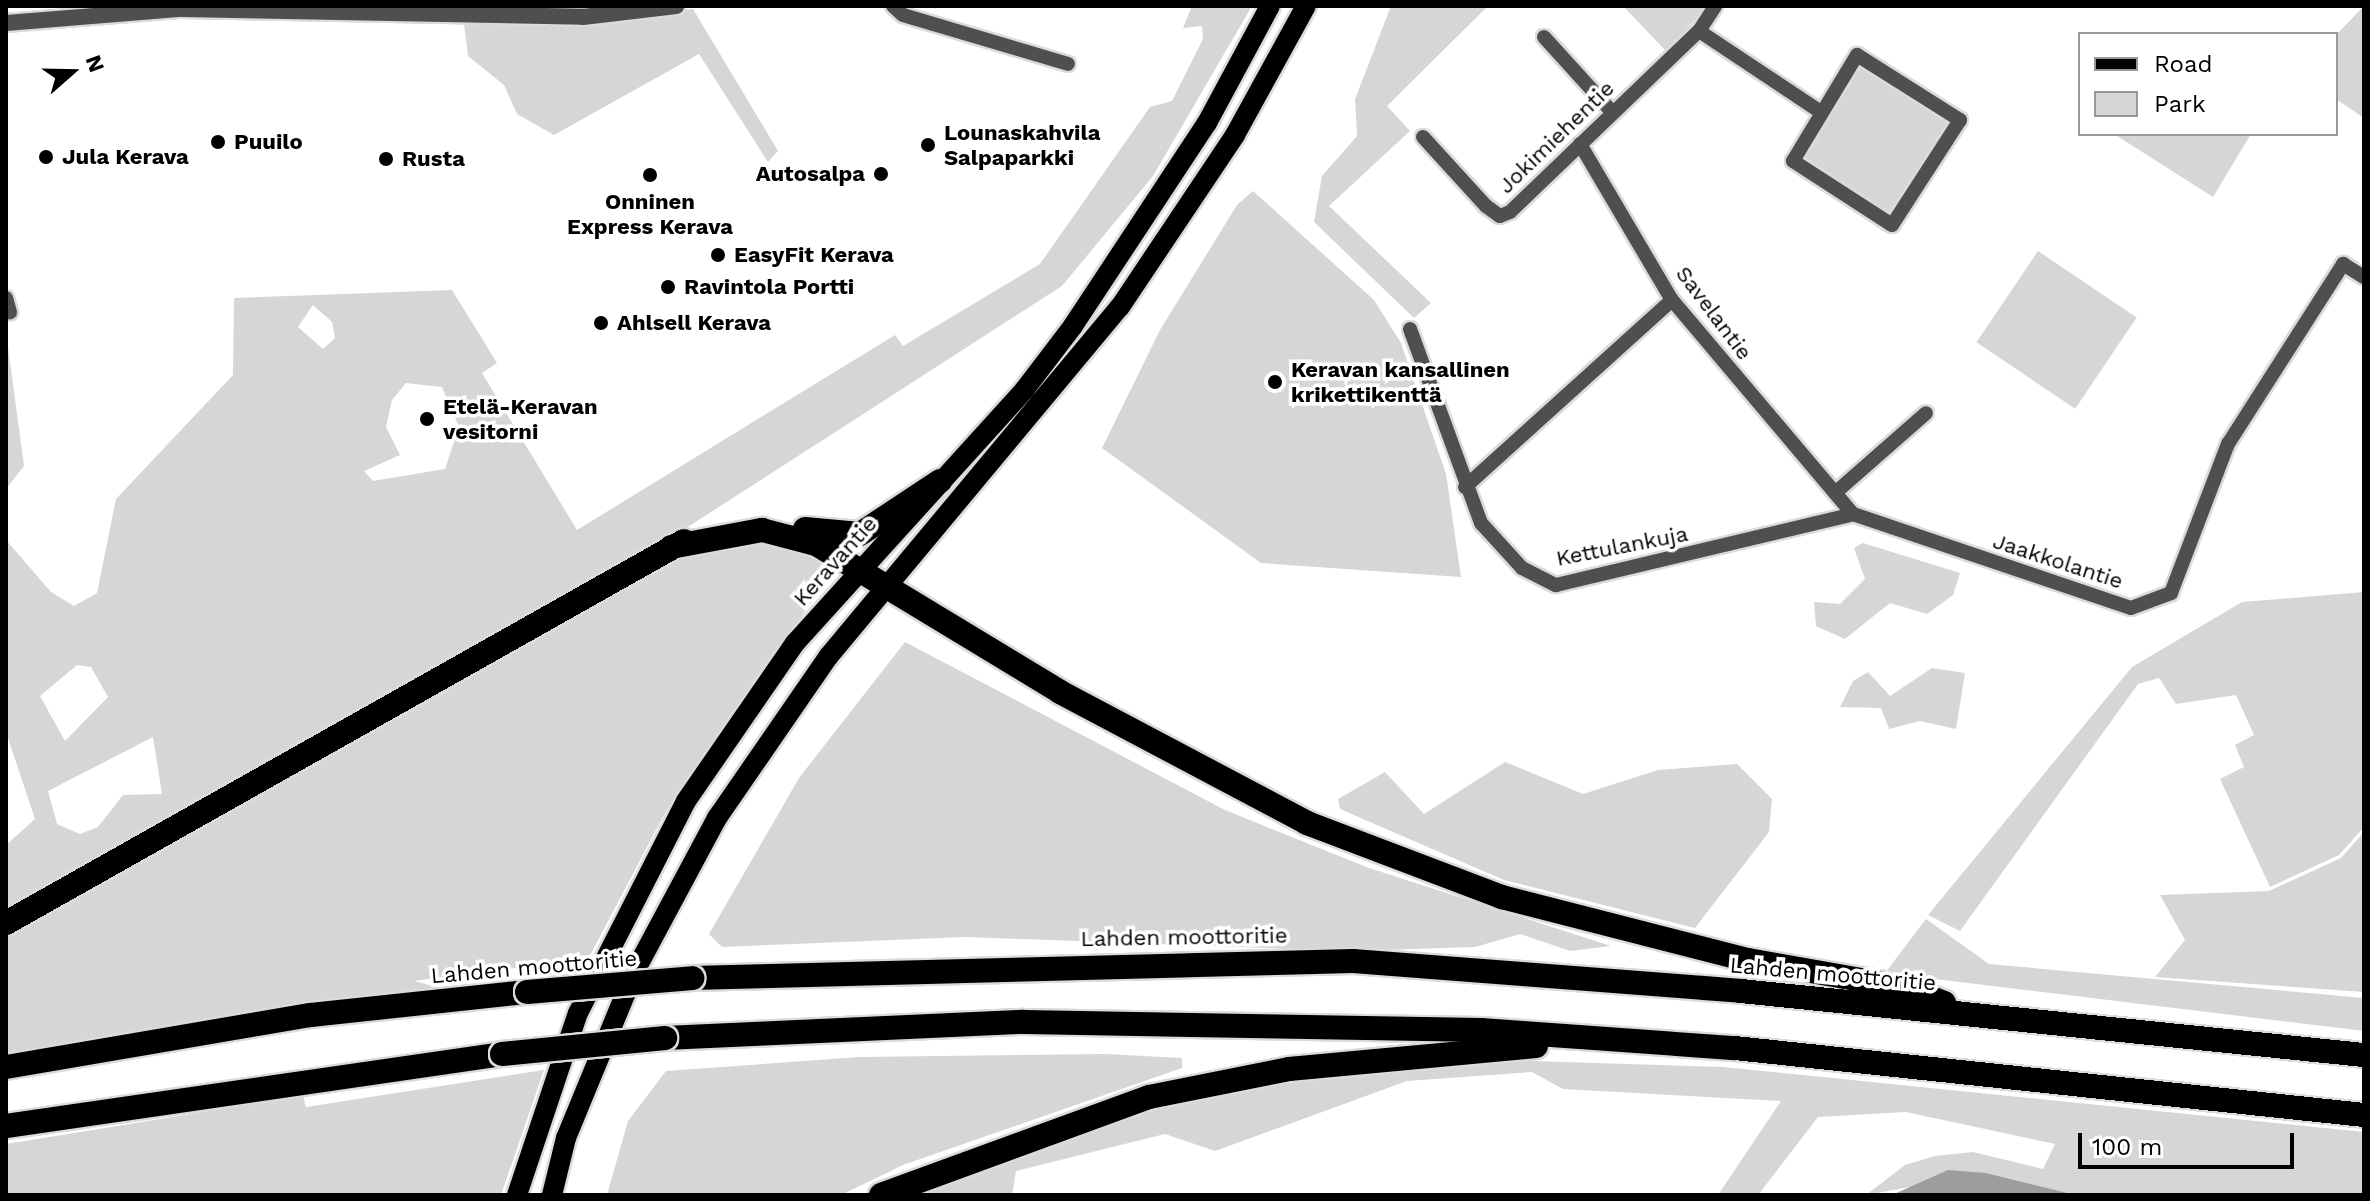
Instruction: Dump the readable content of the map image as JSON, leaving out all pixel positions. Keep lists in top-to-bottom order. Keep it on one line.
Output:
{"streets":{"highway":["Lahden moottoritie"],"main road":["Keravantie"],"street":["Jokimiehentie","Savelantie","Kettulankuja","Jaakkolantie"]},"crossings":[["Jokimiehentie","Savelantie"],["Kettulankuja","Jaakkolantie"]],"places":["Puuilo","Lounaskahvila Salpaparkki","Jula Kerava","Rusta","Autosalpa","Onninen Express Kerava","EasyFit Kerava","Ravintola Portti","Ahlsell Kerava","Keravan kansallinen krikettikenttä","Etelä-Keravan vesitorni"],"legend":["Road","Park"],"scale_bar":"100 m","north":"right"}
